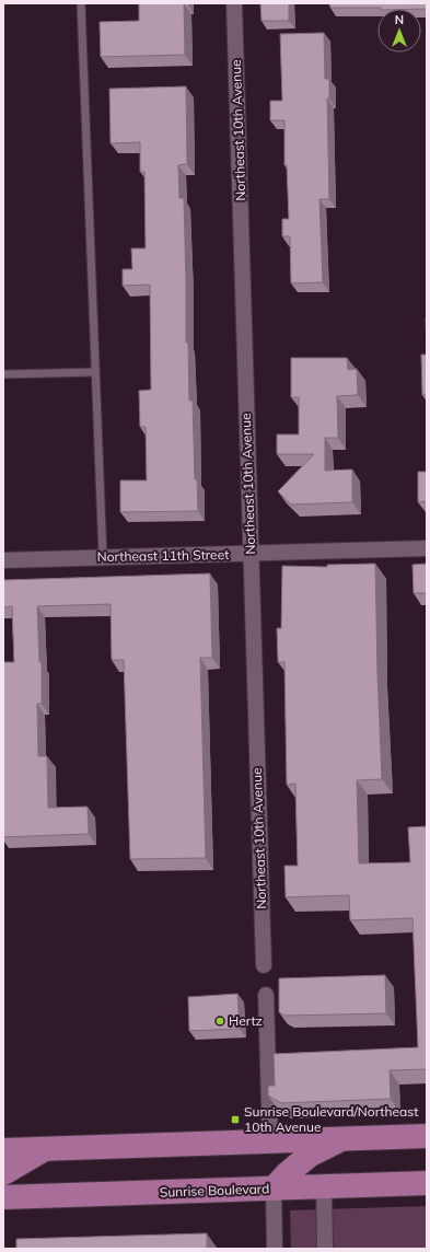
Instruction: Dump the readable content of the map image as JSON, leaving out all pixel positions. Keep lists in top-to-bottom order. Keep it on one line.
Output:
{"streets":{"main road":["Sunrise Boulevard"],"street":["Northeast 10th Avenue","Northeast 11th Street"]},"crossings":[["Northeast 10th Avenue","Northeast 11th Street"]],"places":{"other":["Hertz"],"transit":["Sunrise Boulevard/Northeast 10th Avenue"]},"north":"top"}
